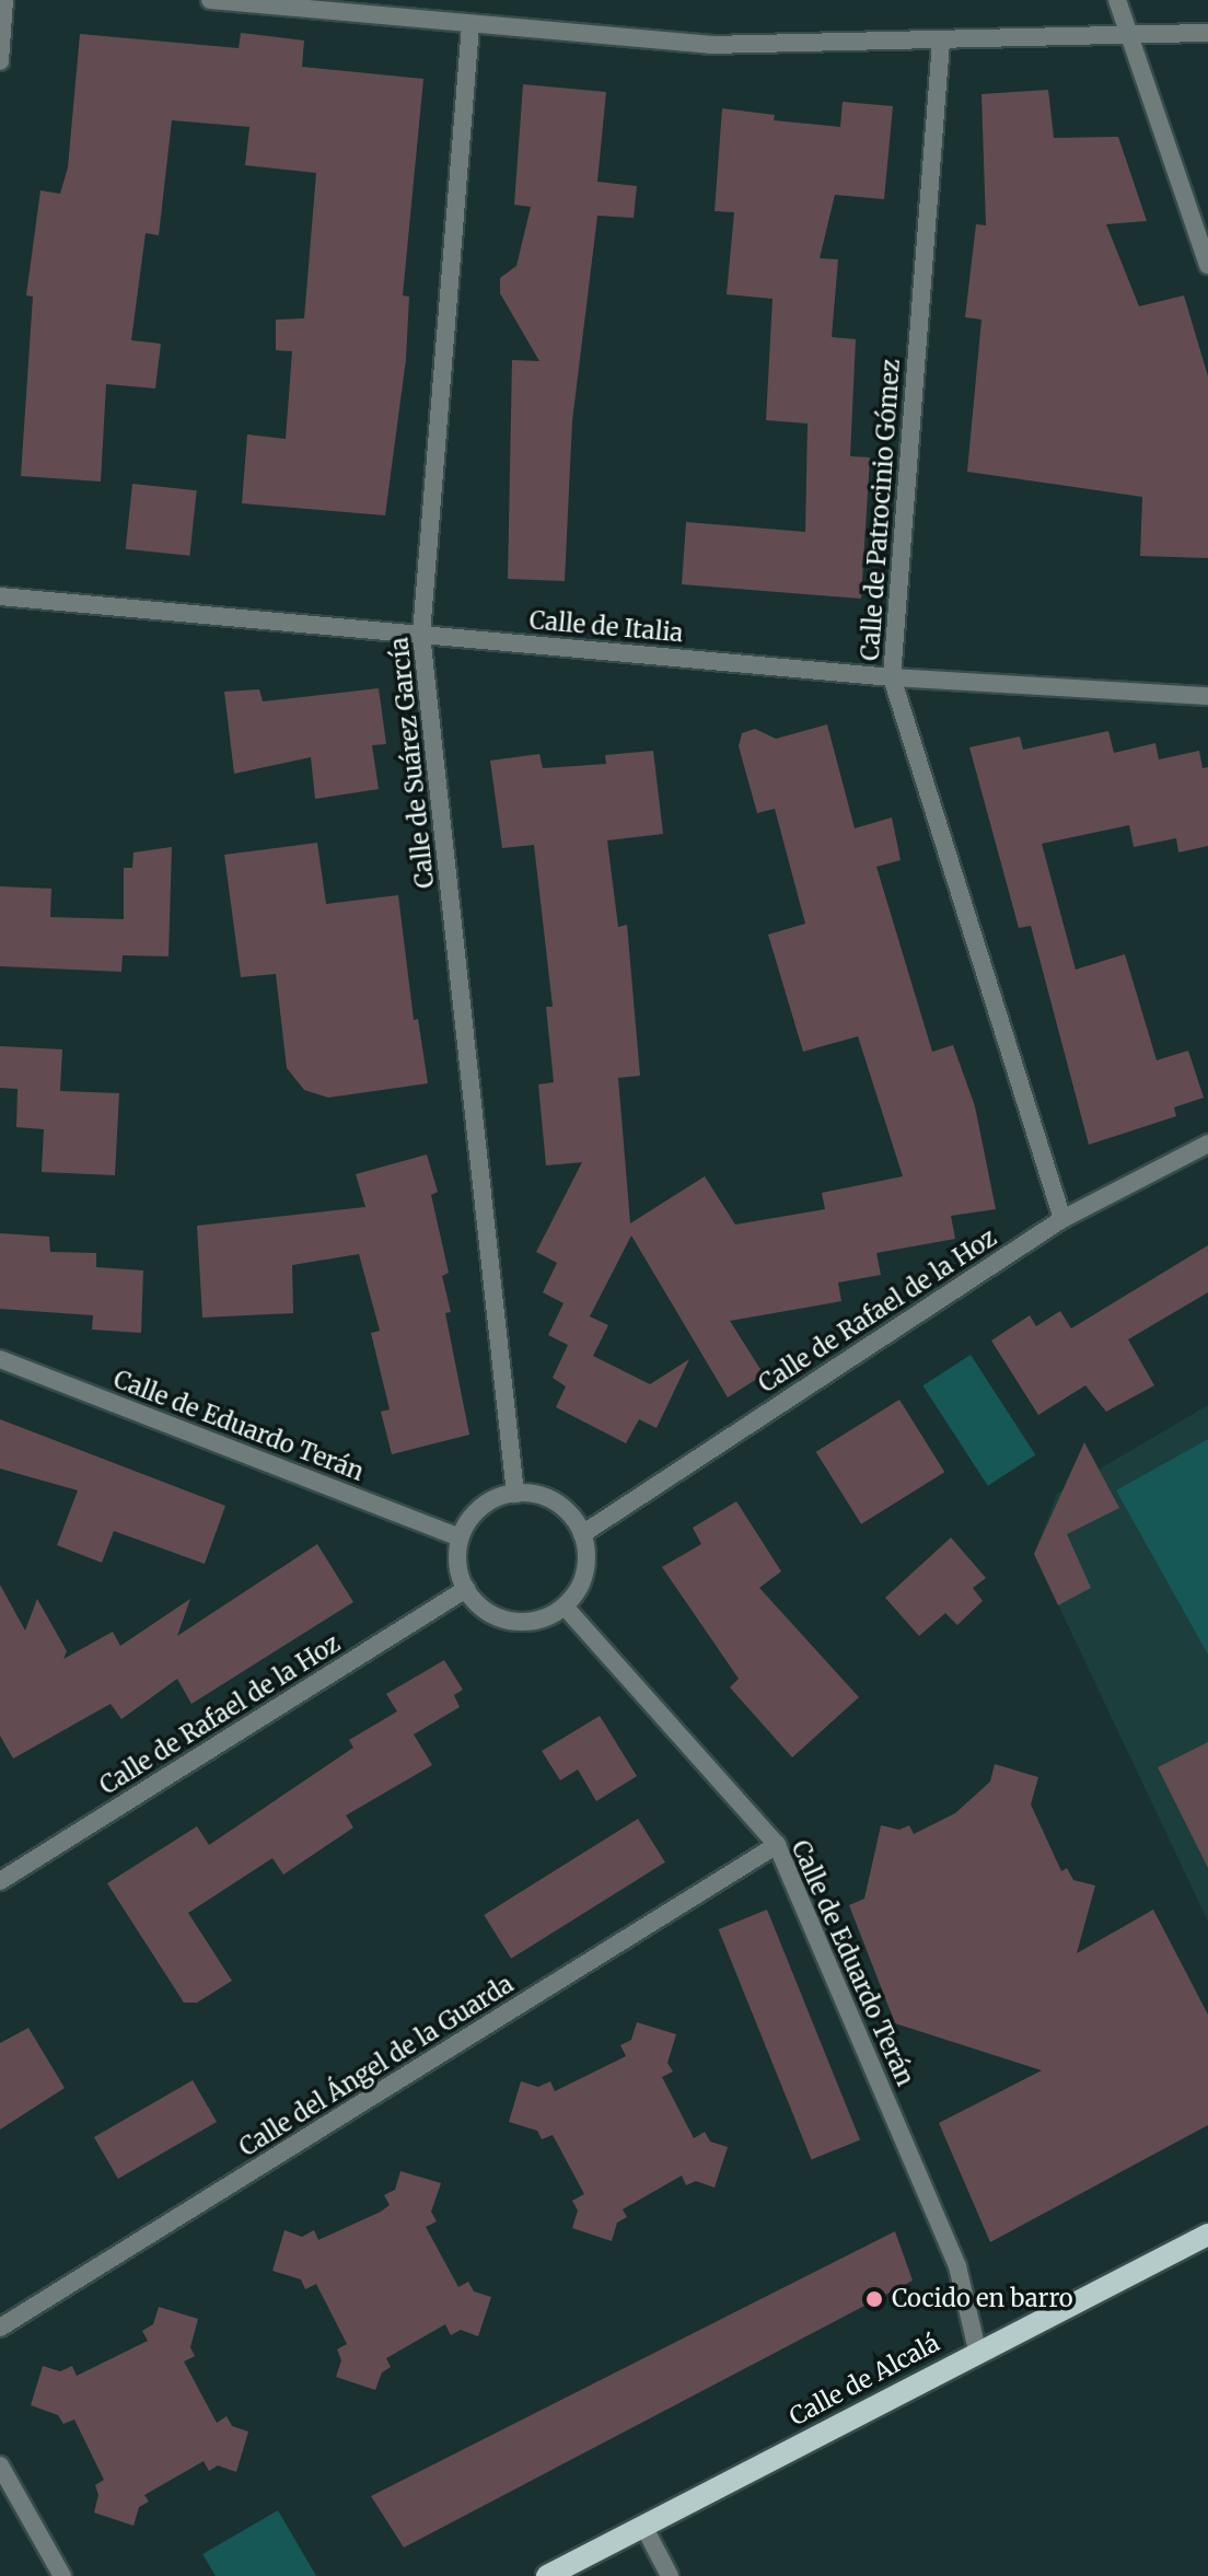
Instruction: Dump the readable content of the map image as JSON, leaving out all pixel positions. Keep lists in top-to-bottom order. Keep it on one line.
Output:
{"streets":{"main road":["Calle de Alcalá"],"street":["Calle de Patrocinio Gómez","Calle de Italia","Calle de Suárez García","Calle de Rafael de la Hoz","Calle de Eduardo Terán","Calle del Ángel de la Guarda"]},"crossings":[["Calle de Patrocinio Gómez","Calle de Italia"],["Calle de Patrocinio Gómez","Calle de Rafael de la Hoz"],["Calle de Italia","Calle de Suárez García"],["Calle de Suárez García","Calle de Rafael de la Hoz"],["Calle de Suárez García","Calle de Eduardo Terán"],["Calle de Rafael de la Hoz","Calle de Eduardo Terán"],["Calle de Eduardo Terán","Calle del Ángel de la Guarda"],["Calle de Eduardo Terán","Calle de Alcalá"]],"places":["Cocido en barro"]}
